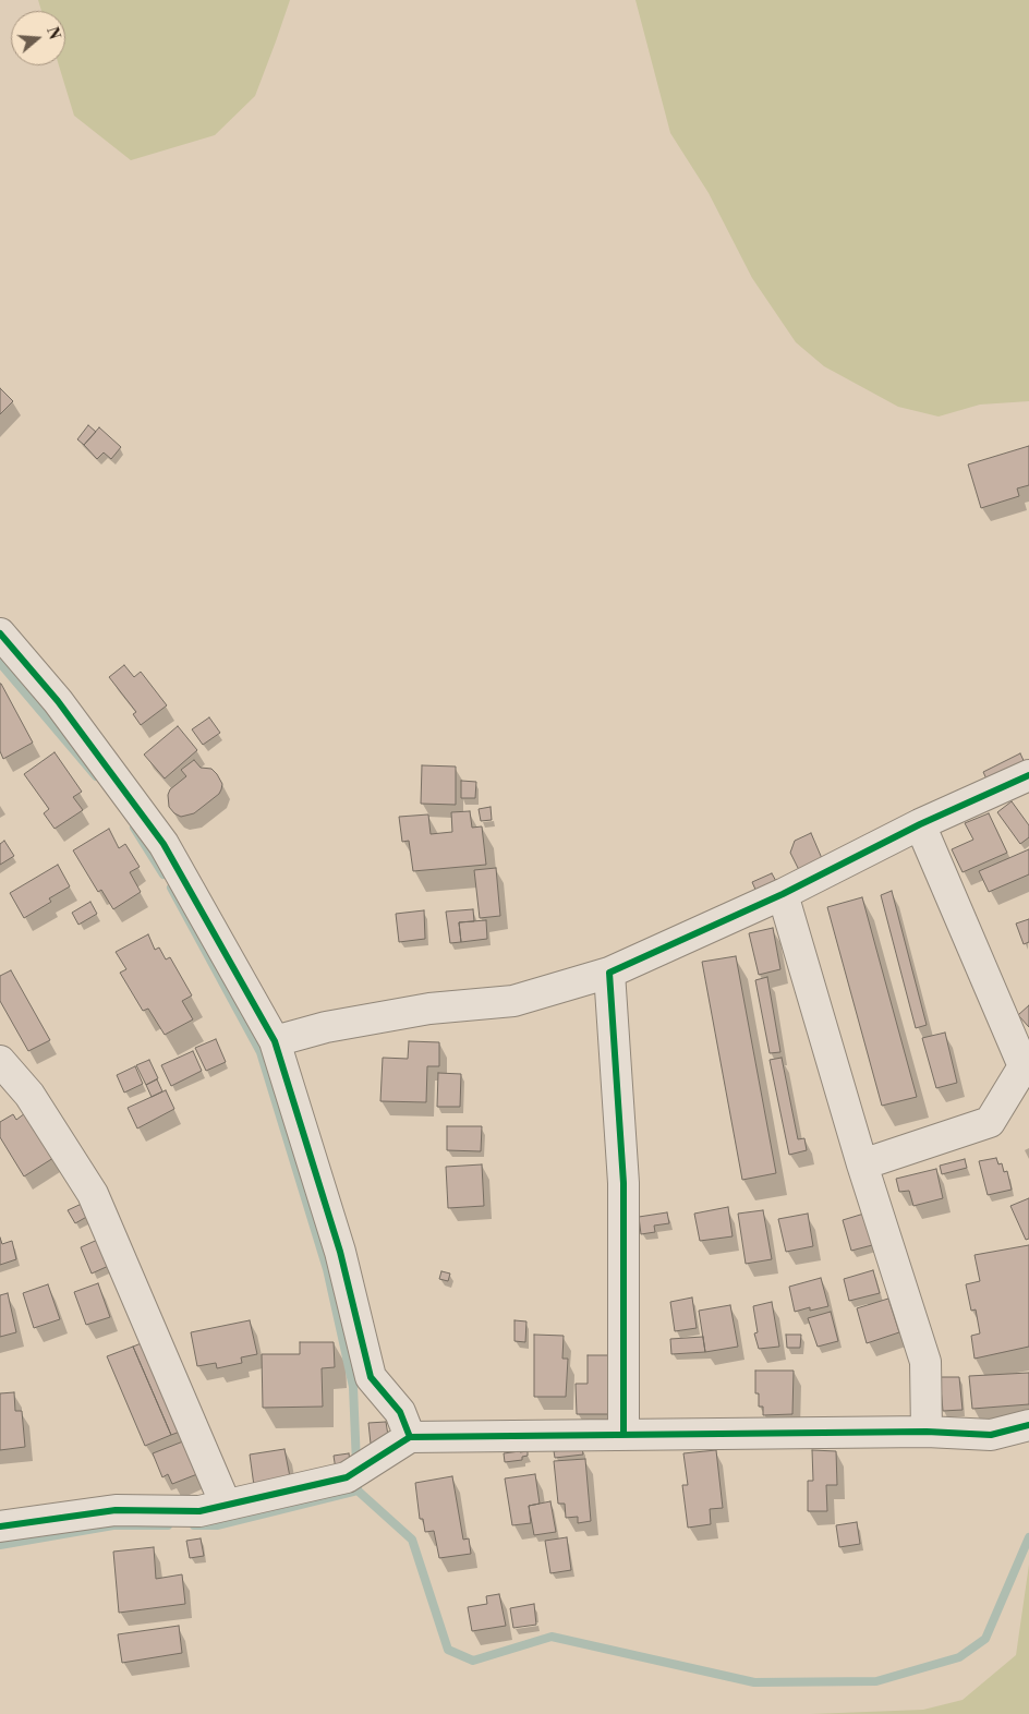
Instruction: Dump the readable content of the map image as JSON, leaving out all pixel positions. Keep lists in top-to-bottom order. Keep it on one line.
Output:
{"north":"right"}
